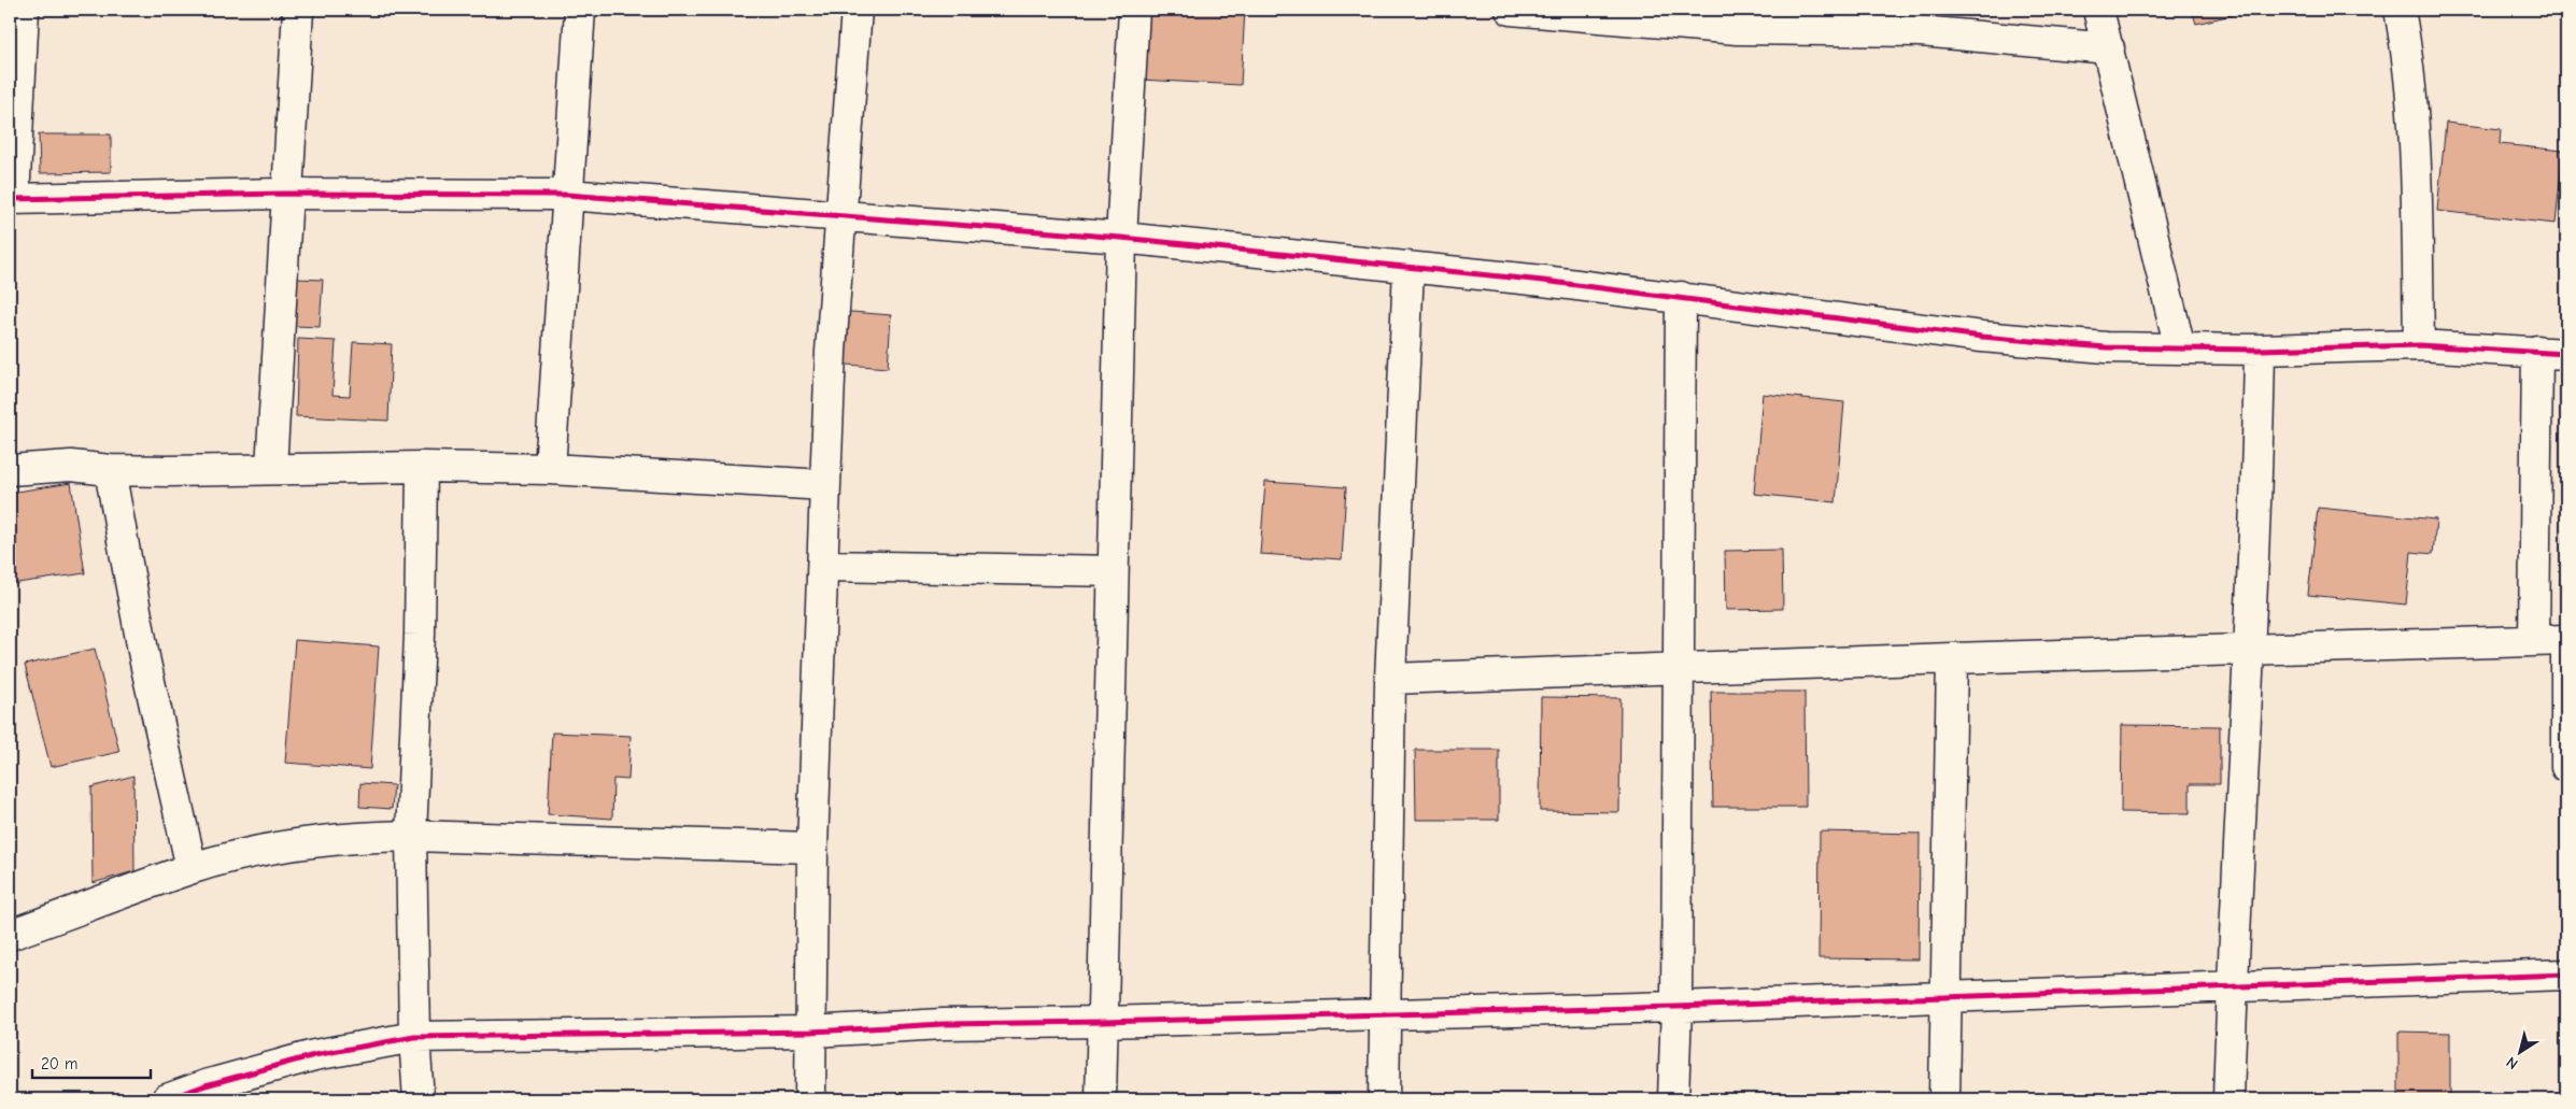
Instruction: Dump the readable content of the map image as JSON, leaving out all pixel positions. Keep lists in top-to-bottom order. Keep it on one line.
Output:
{"scale_bar":"20 m","north":"bottom left"}
